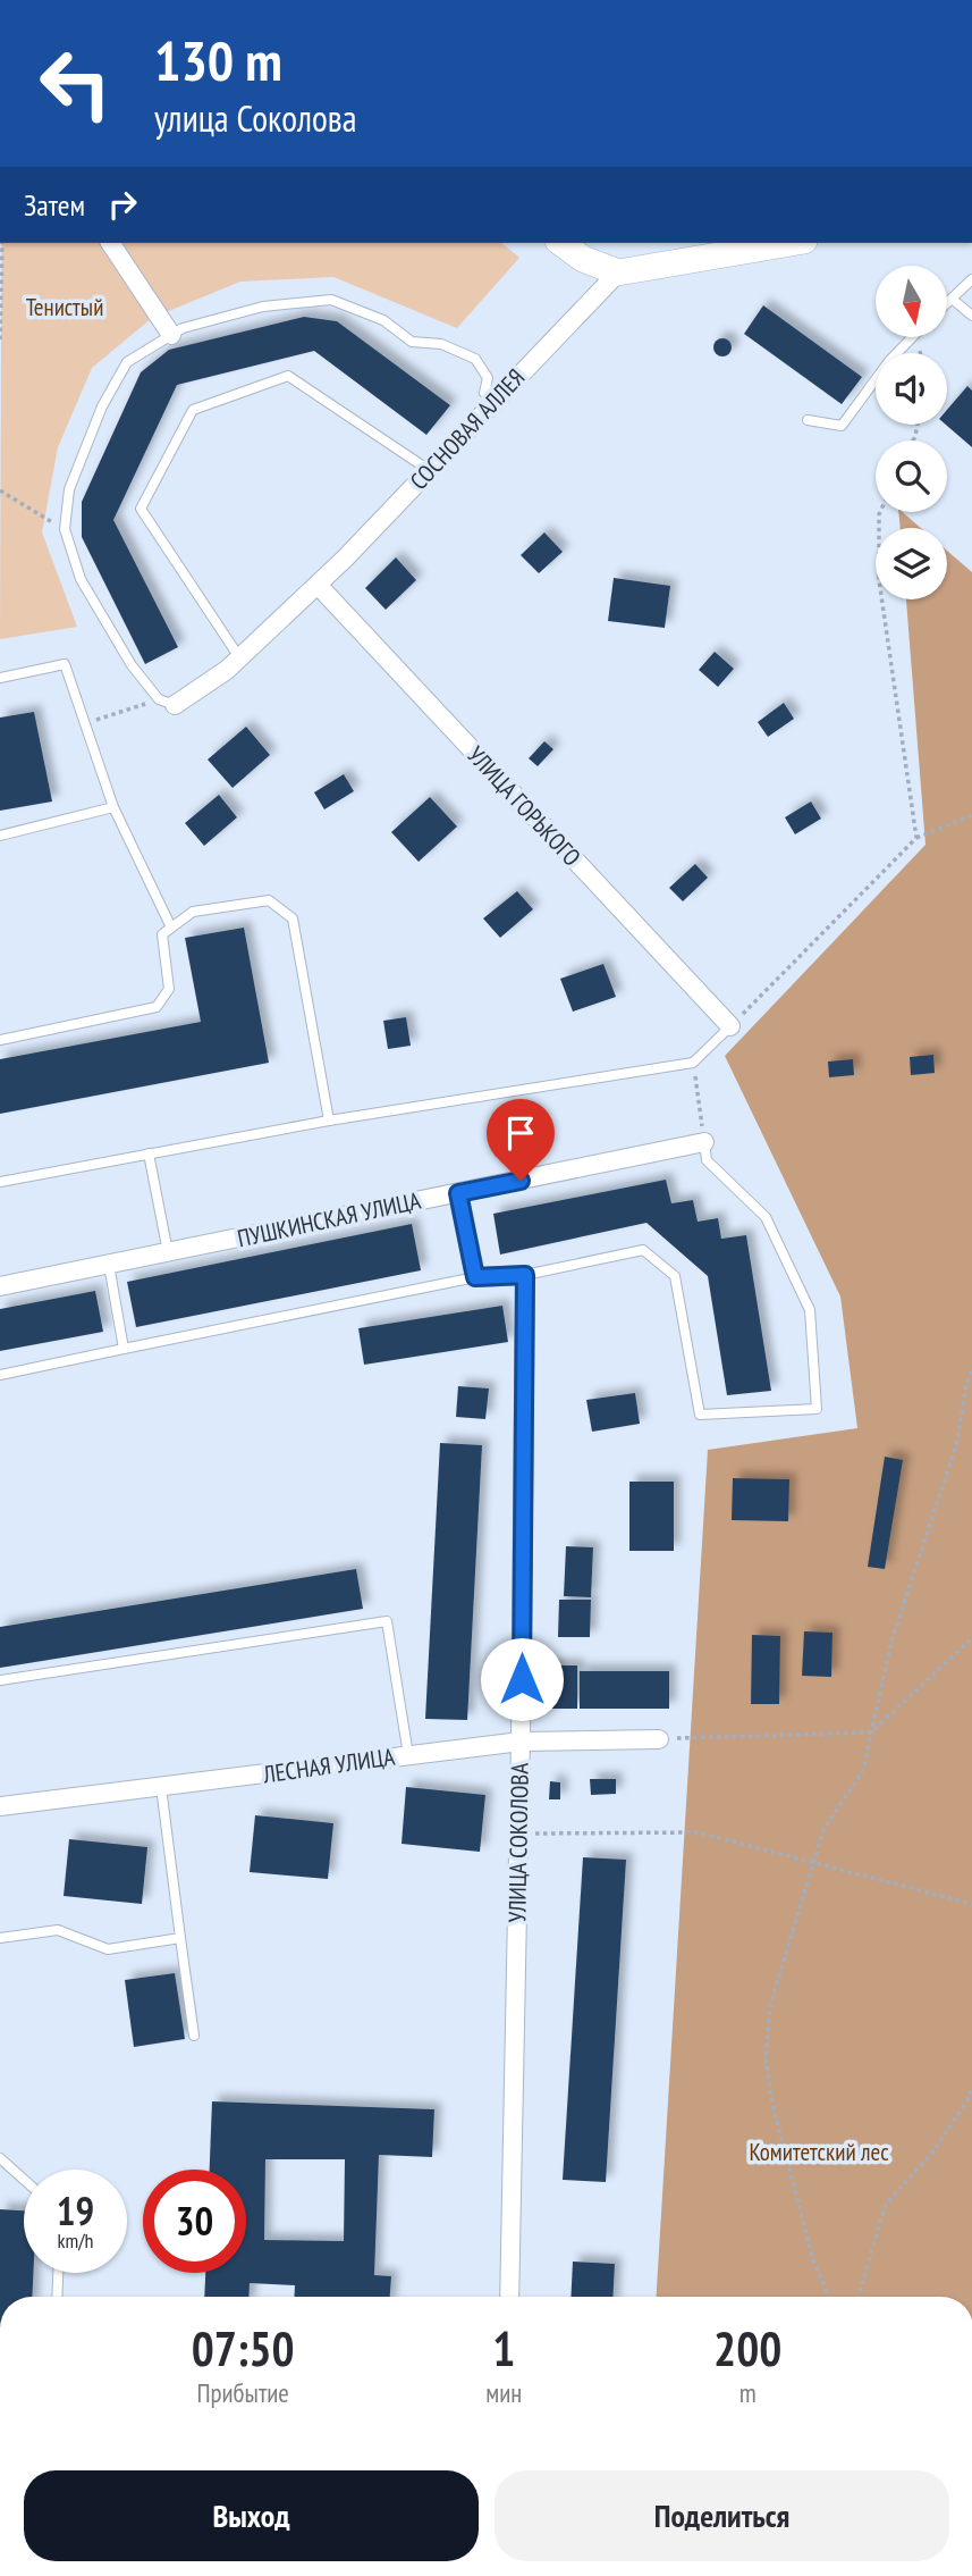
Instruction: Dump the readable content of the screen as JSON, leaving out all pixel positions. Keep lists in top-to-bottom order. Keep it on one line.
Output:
{"streets":{"street":["СОСНОВАЯ АЛЛЕЯ","УЛИЦА ГОРЬКОГО","ПУШКИНСКАЯ УЛИЦА","ЛЕСНАЯ УЛИЦА","УЛИЦА СОКОЛОВА"]},"crossings":[["СОСНОВАЯ АЛЛЕЯ","УЛИЦА ГОРЬКОГО"],["ЛЕСНАЯ УЛИЦА","УЛИЦА СОКОЛОВА"]],"parks":["Тенистый","Комитетский лес"],"north":"bottom","page":{"turn":["130 m","улица Соколова"],"then":"Затем","speed":"19 km/h","limit":"30","eta":["07:50","Прибытие","1","мин","200","m"],"buttons":["Выход","Поделиться"]}}
